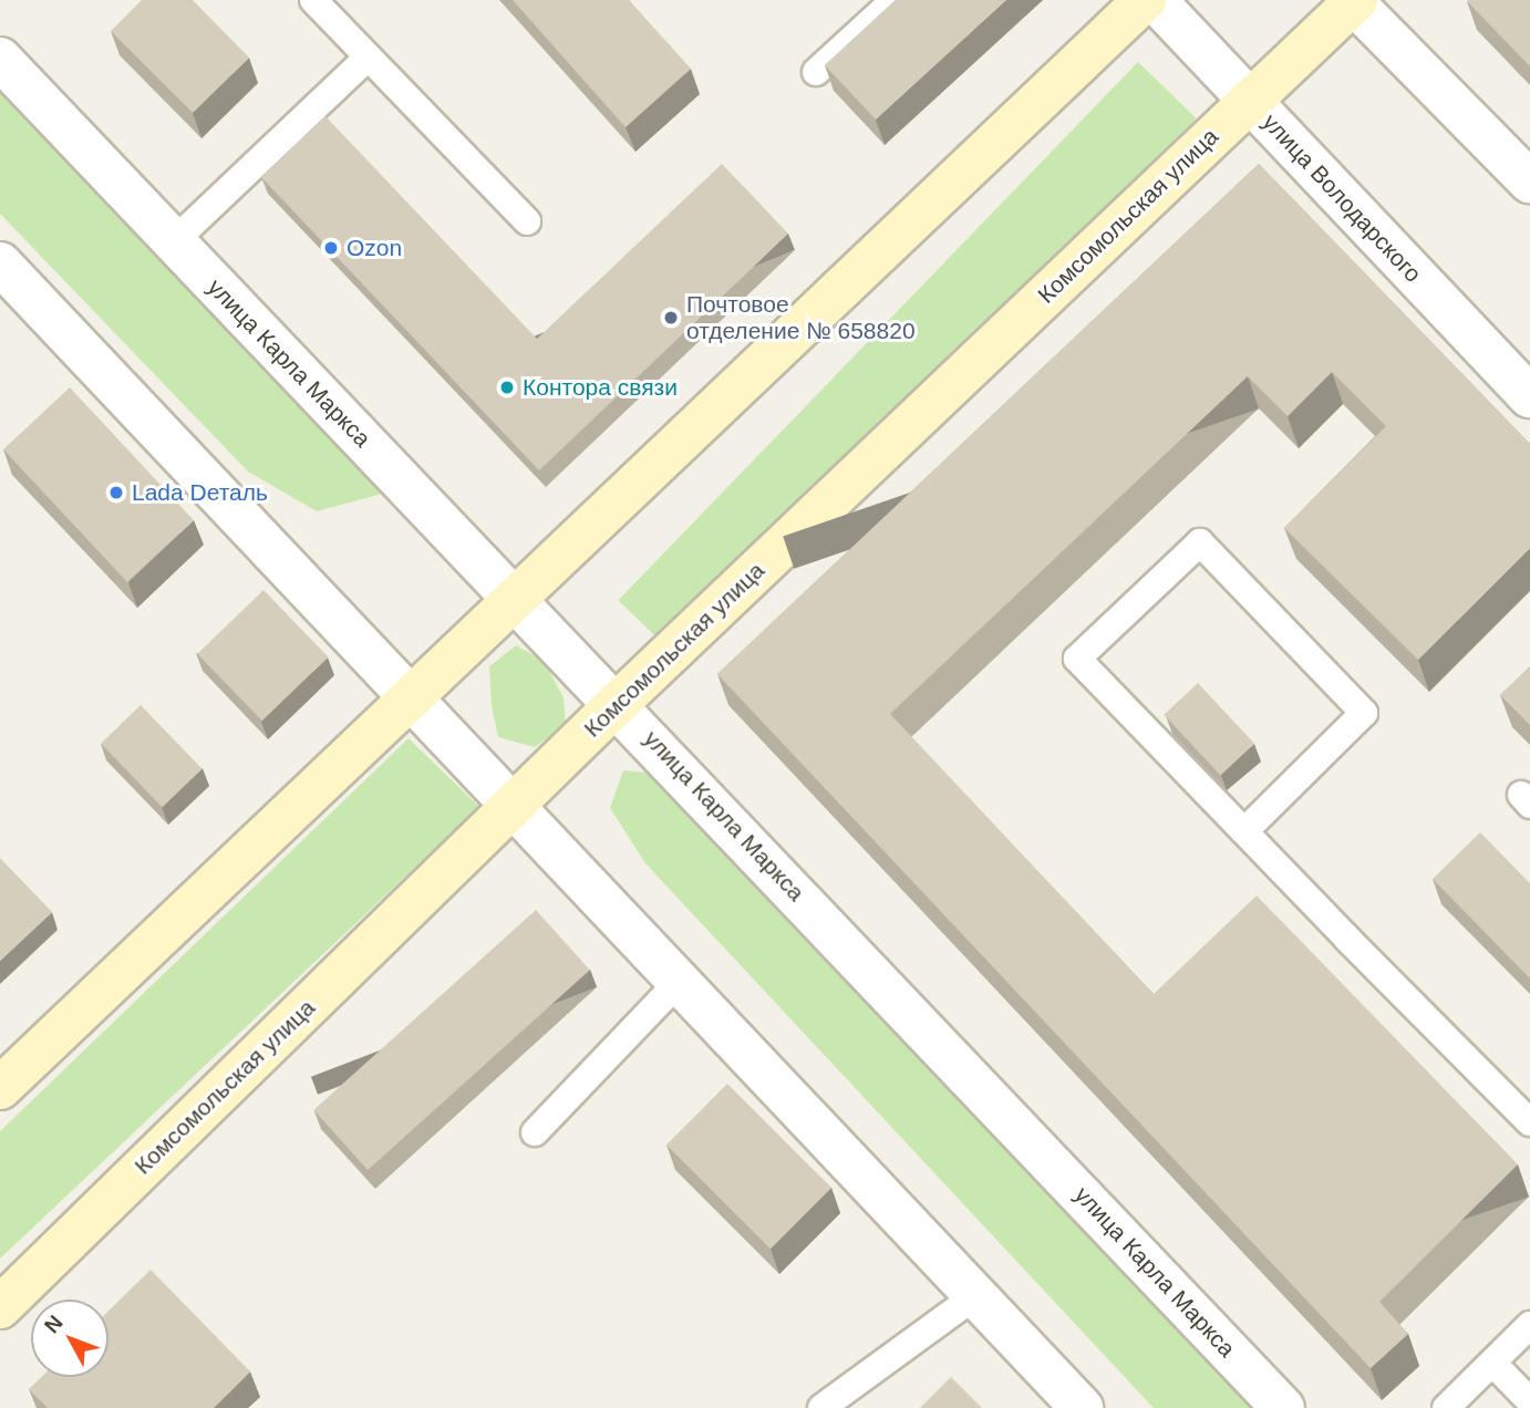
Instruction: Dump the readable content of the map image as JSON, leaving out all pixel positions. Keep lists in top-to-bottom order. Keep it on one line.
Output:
{"streets":{"street":["улица Володарского","Комсомольская улица","улица Карла Маркса"]},"crossings":[["улица Володарского","Комсомольская улица"],["Комсомольская улица","улица Карла Маркса"]],"places":["Ozon","Почтовое отделение № 658820","Контора связи","Lada Dеталь"],"north":"top left"}
